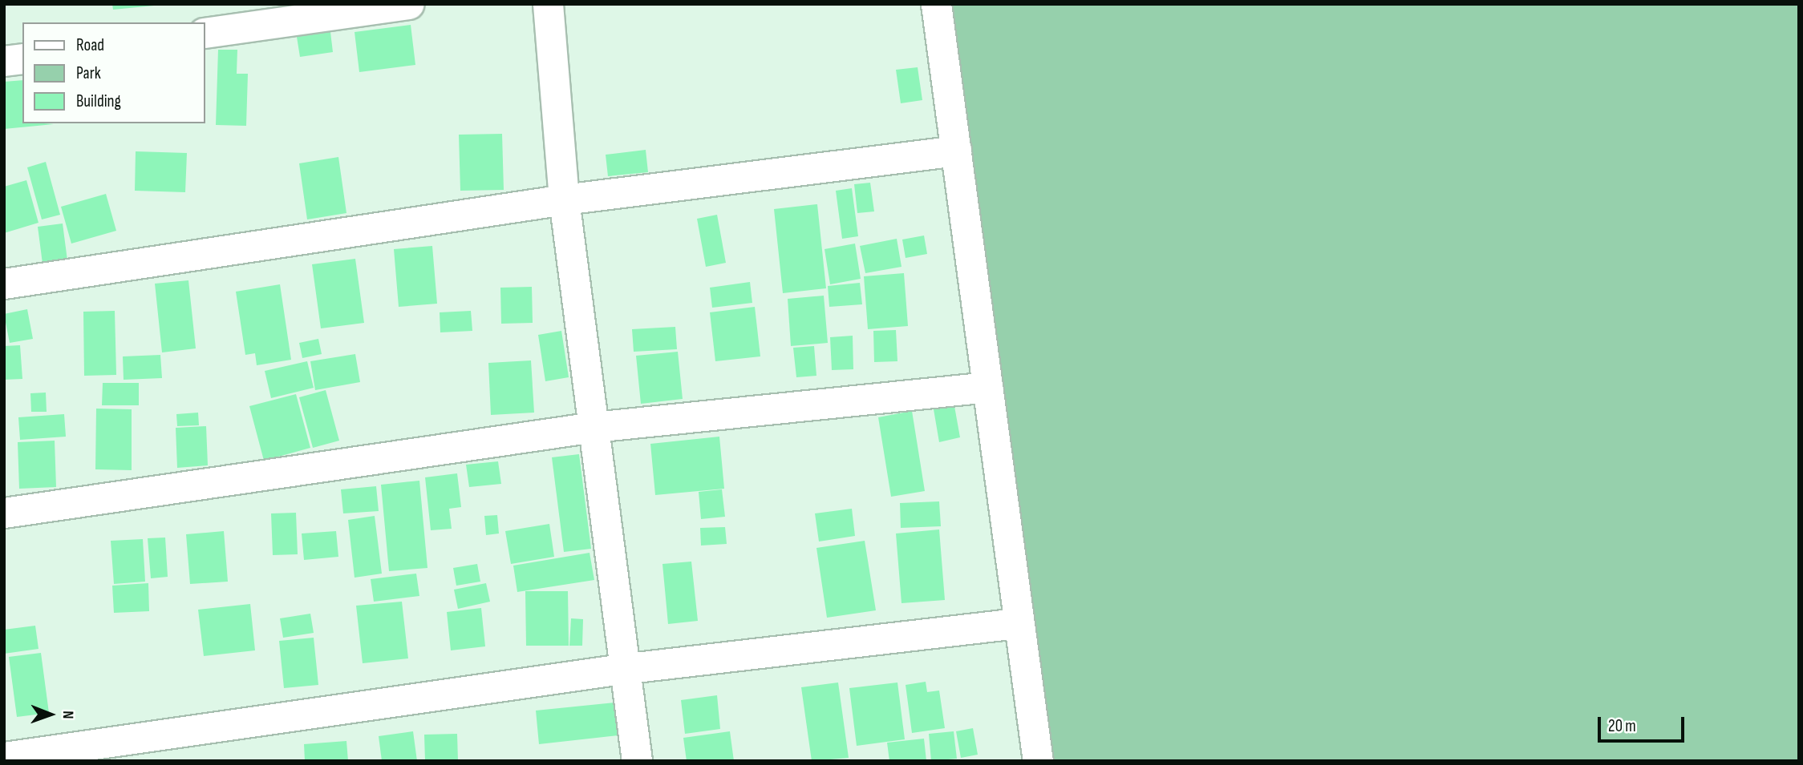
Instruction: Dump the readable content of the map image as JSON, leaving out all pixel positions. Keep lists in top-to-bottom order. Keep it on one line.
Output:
{"legend":["Road","Park","Building"],"scale_bar":"20 m","north":"right"}
